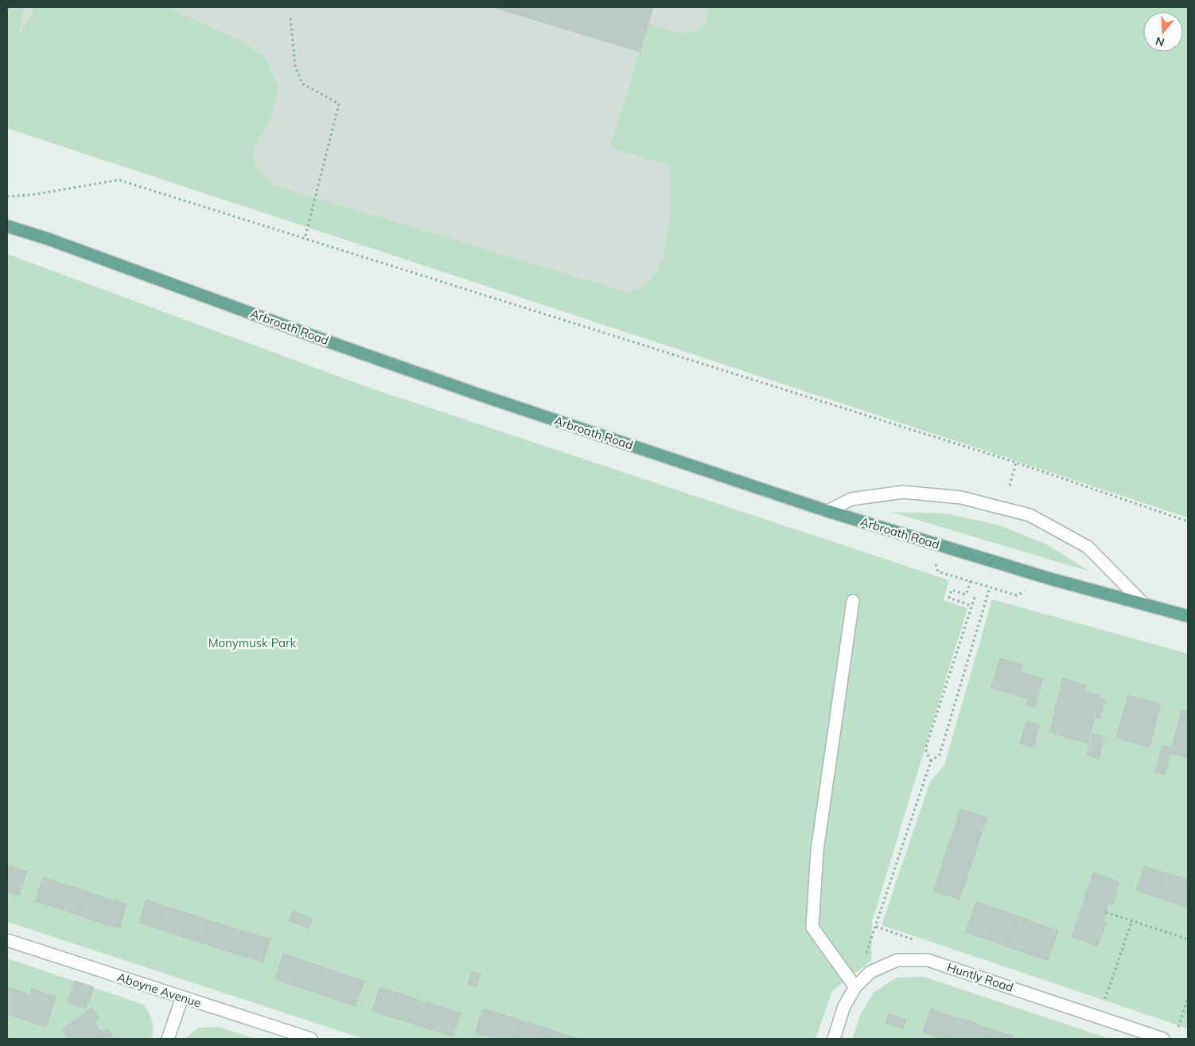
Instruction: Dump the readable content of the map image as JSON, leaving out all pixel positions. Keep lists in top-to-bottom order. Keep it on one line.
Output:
{"streets":{"main road":["Arbroath Road"],"street":["Huntly Road","Aboyne Avenue"]},"parks":["Monymusk Park"],"north":"bottom"}
